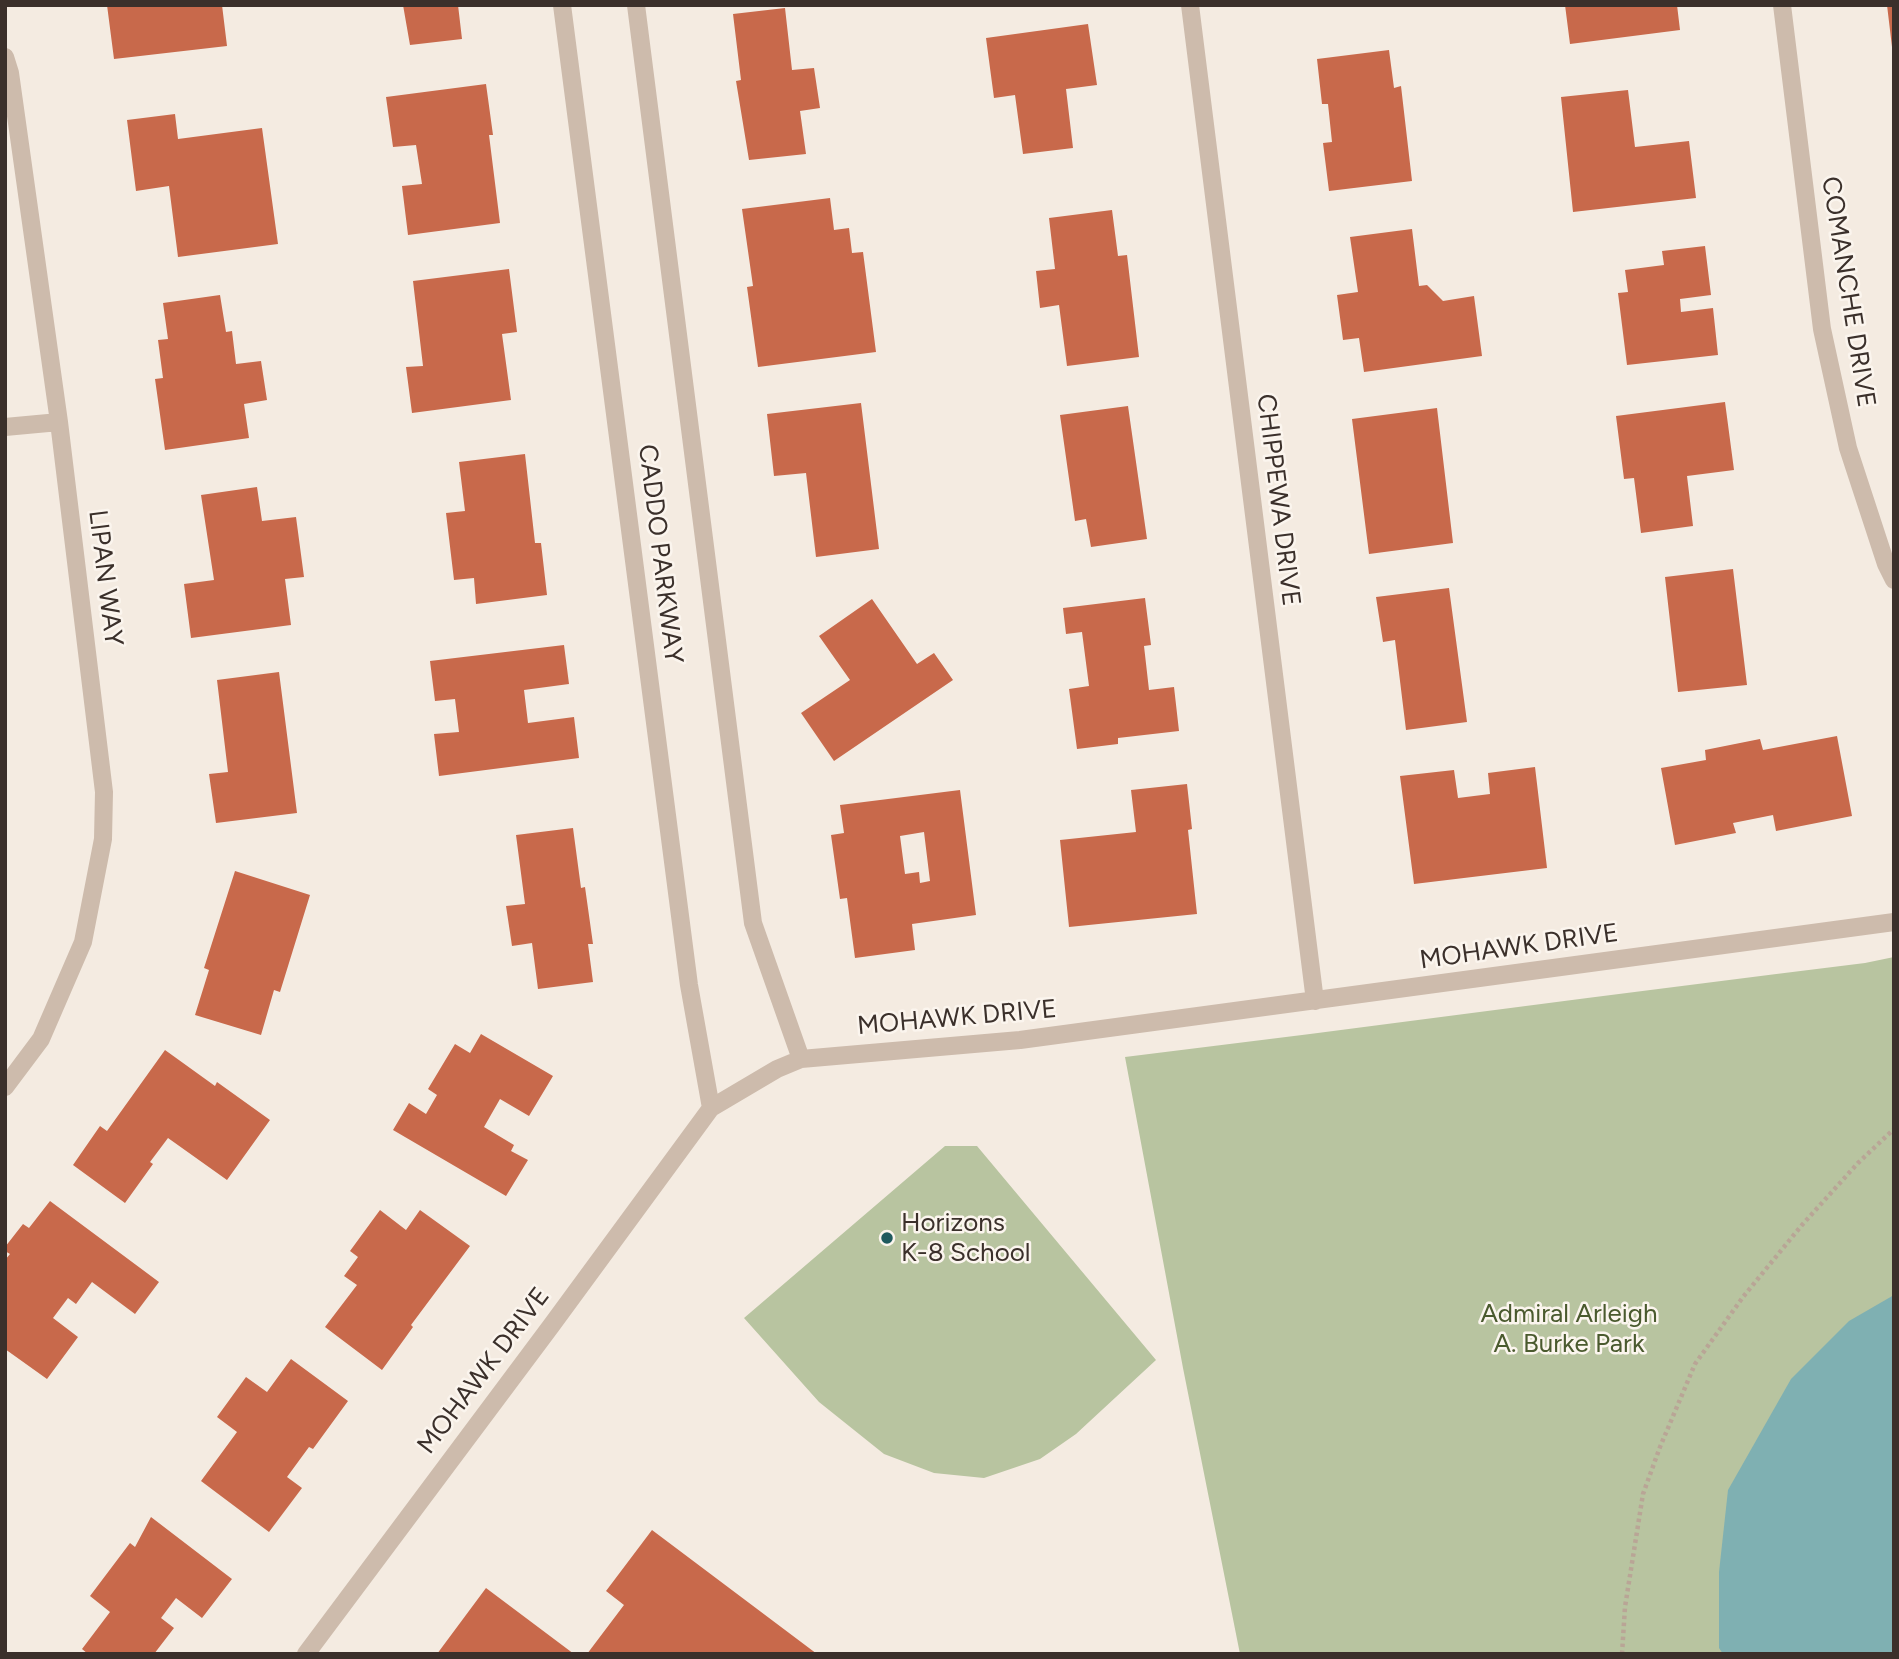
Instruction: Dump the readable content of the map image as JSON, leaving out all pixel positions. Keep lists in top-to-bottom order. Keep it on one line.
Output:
{"streets":{"street":["COMANCHE DRIVE","CHIPPEWA DRIVE","CADDO PARKWAY","LIPAN WAY","MOHAWK DRIVE"]},"crossings":[["CHIPPEWA DRIVE","MOHAWK DRIVE"],["CADDO PARKWAY","MOHAWK DRIVE"]],"parks":["Admiral Arleigh A. Burke Park"],"places":["Horizons K-8 School"]}
